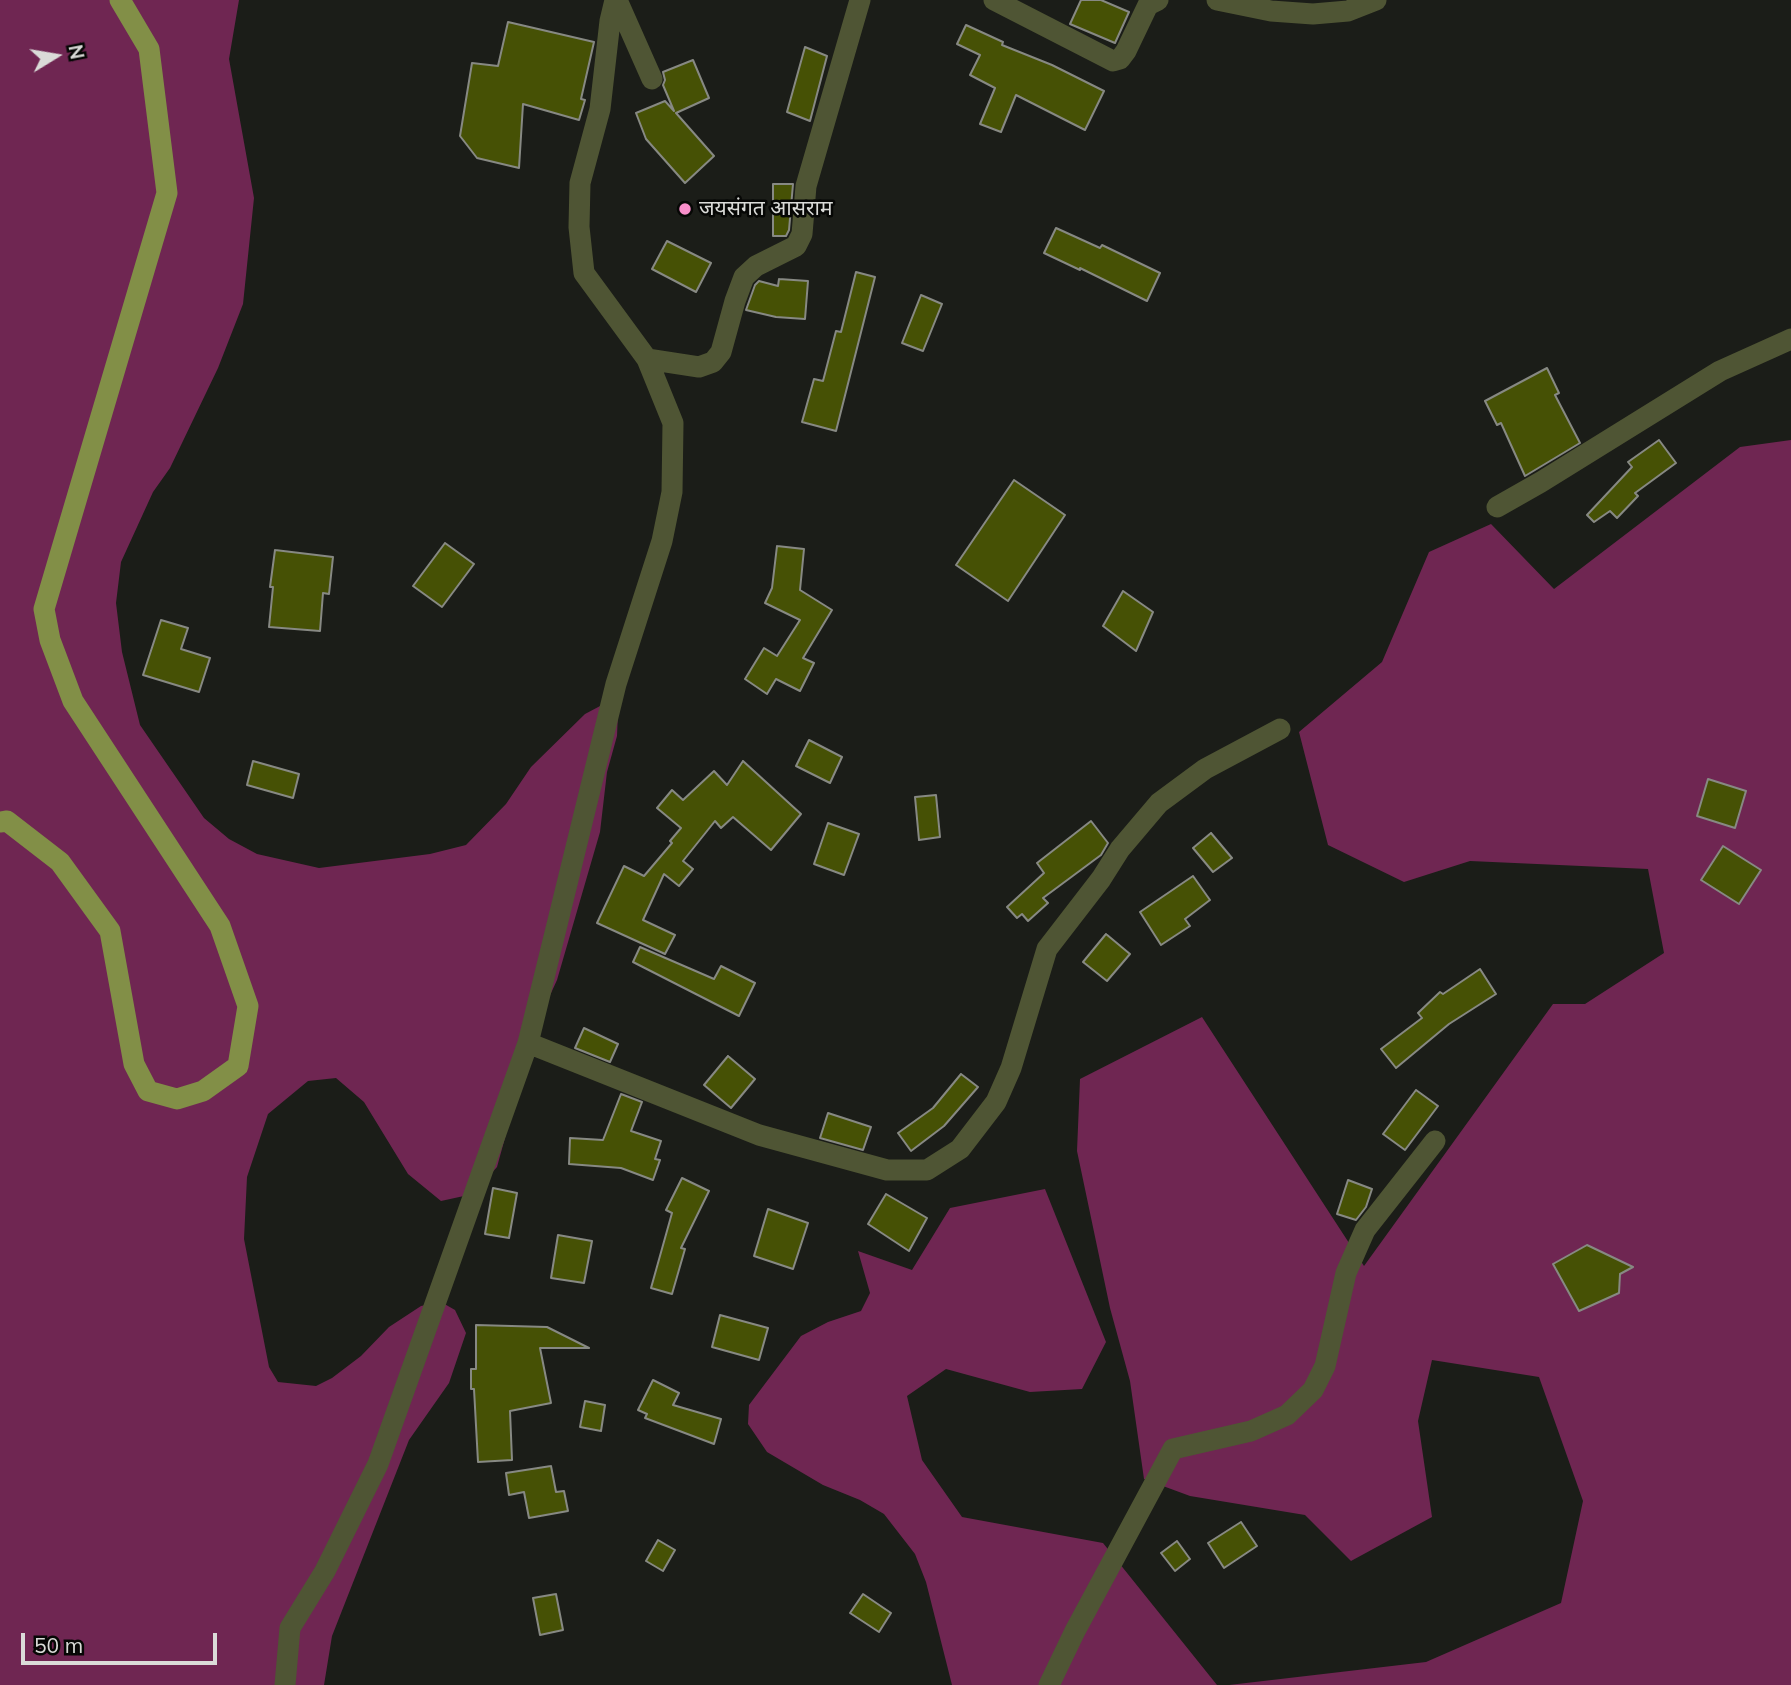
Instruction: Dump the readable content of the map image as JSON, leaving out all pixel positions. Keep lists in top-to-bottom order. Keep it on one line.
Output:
{"places":["जयसंगत आसराम"],"scale_bar":"50 m","north":"right"}
